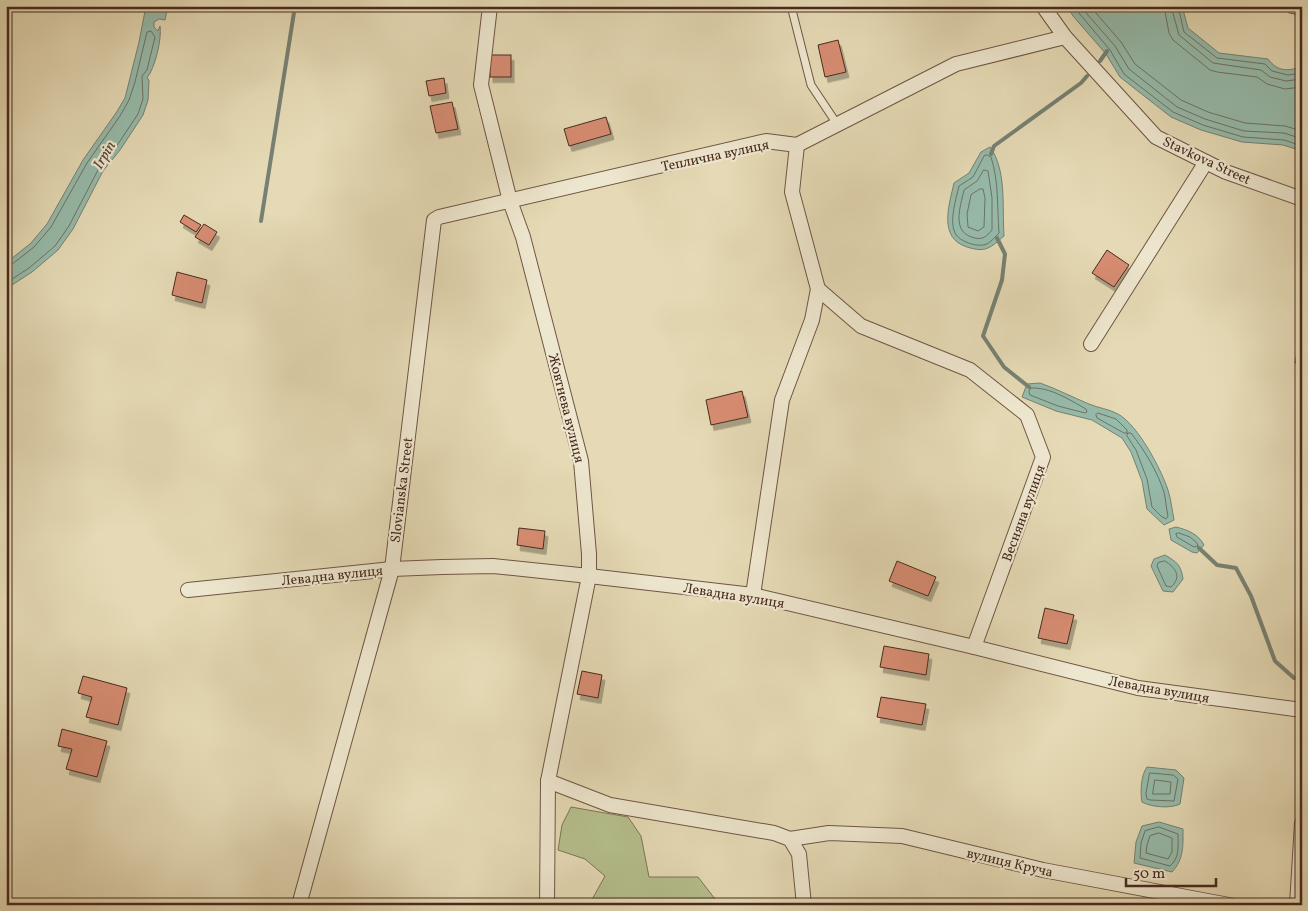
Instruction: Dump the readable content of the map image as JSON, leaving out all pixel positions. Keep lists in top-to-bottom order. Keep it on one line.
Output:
{"streets":{"street":["Теплична вулиця","Stavkova Street","Жовтнева вулиця","Slovianska Street","Весняна вулиця","Левадна вулиця","вулиця Круча"]},"crossings":[["Теплична вулиця","Жовтнева вулиця"],["Теплична вулиця","Slovianska Street"],["Жовтнева вулиця","Левадна вулиця"],["Жовтнева вулиця","вулиця Круча"],["Slovianska Street","Левадна вулиця"],["Весняна вулиця","Левадна вулиця"]],"water":["Irpin"],"scale_bar":"50 m"}
